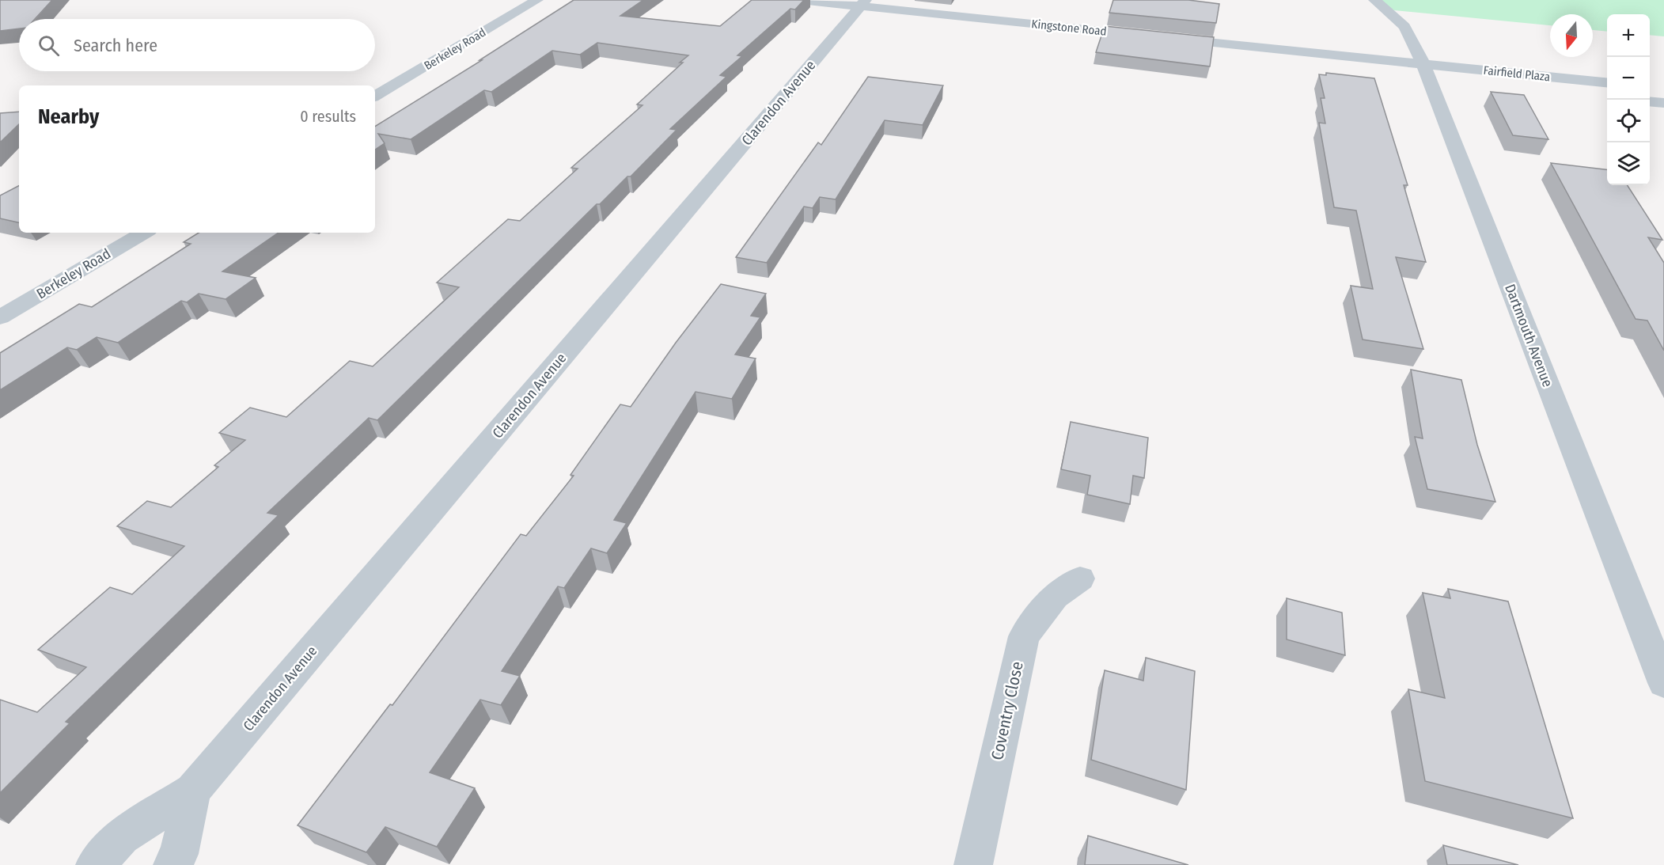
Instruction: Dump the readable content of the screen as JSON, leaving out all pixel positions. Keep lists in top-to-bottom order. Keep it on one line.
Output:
{"streets":{"street":["Kingstone Road","Berkeley Road","Fairfield Plaza","Clarendon Avenue","Dartmouth Avenue","Coventry Close"]},"crossings":[["Kingstone Road","Fairfield Plaza"],["Kingstone Road","Clarendon Avenue"],["Kingstone Road","Dartmouth Avenue"],["Fairfield Plaza","Dartmouth Avenue"]],"north":"bottom","page":{"map_buttons":["+","−"],"search":"Search here","heading":["Nearby","0 results"]}}
